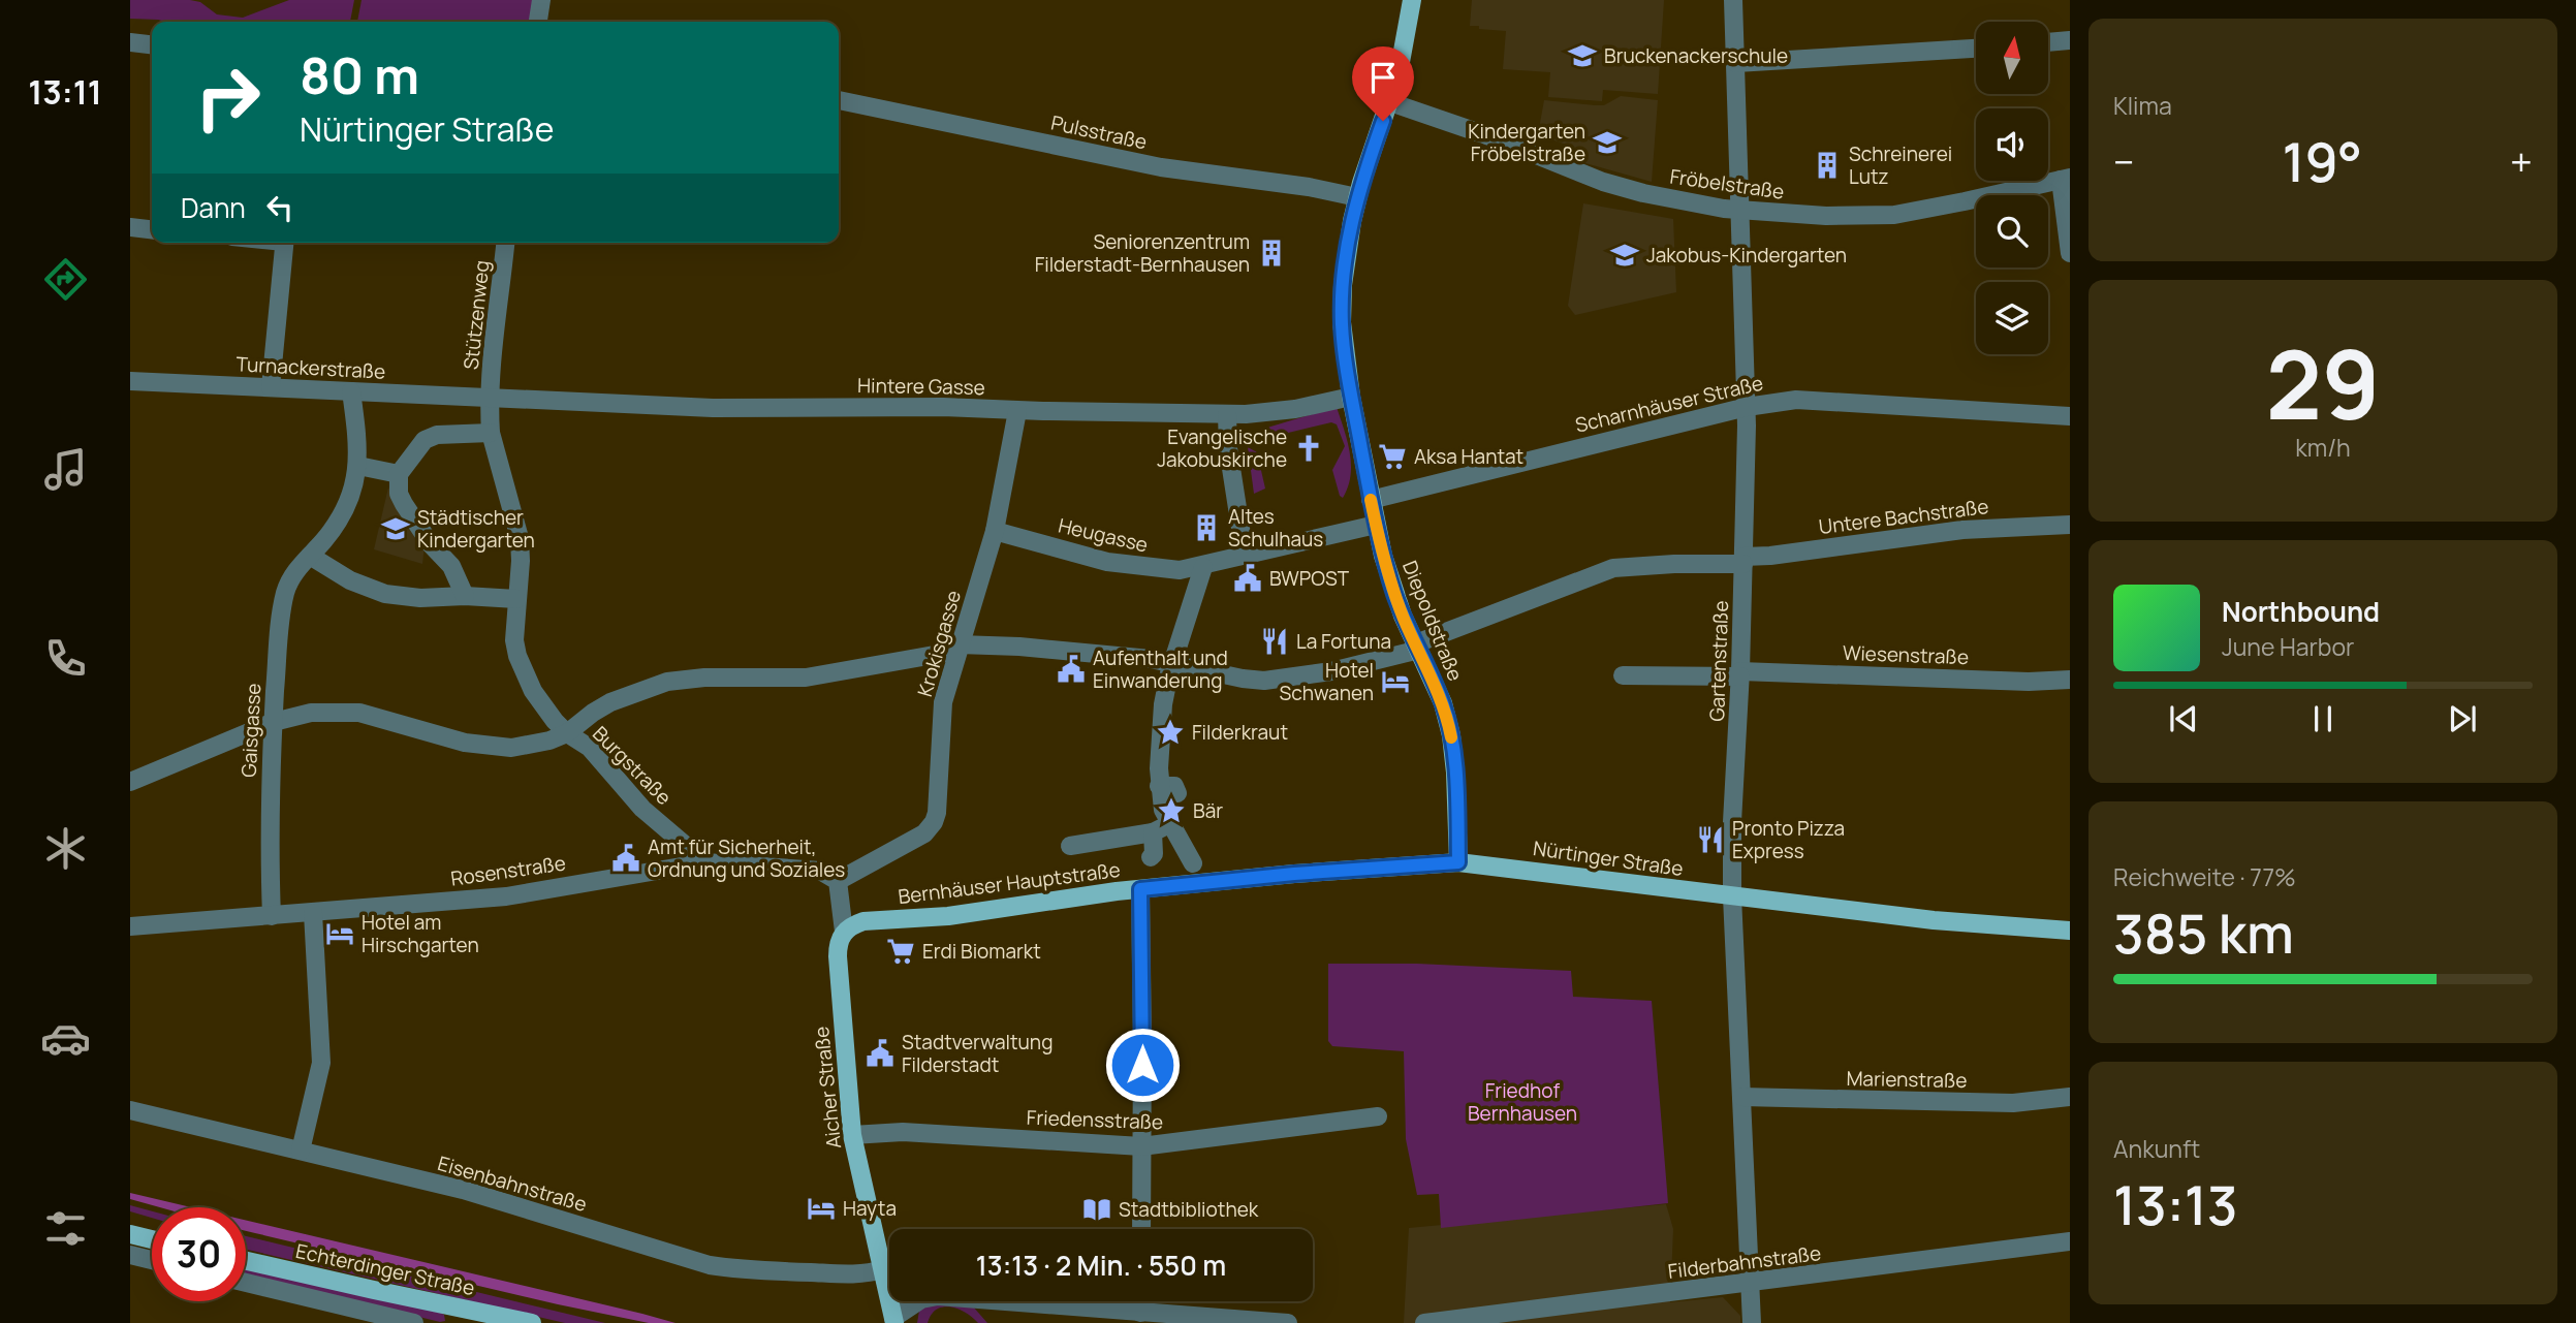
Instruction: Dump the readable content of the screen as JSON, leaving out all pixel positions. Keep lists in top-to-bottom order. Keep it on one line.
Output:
{"streets":{"main road":["Diepoldstraße","Nürtinger Straße","Bernhäuser Hauptstraße","Aicher Straße","Echterdinger Straße"],"street":["Pulsstraße","Fröbelstraße","Stützenweg","Turnackerstraße","Hintere Gasse","Scharnhäuser Straße","Untere Bachstraße","Heugasse","Krokisgasse","Wiesenstraße","Gartenstraße","Gaisgasse","Burgstraße","Rosenstraße","Marienstraße","Friedensstraße","Eisenbahnstraße","Filderbahnstraße"]},"crossings":[["Pulsstraße","Diepoldstraße"],["Fröbelstraße","Diepoldstraße"],["Fröbelstraße","Gartenstraße"],["Stützenweg","Turnackerstraße"],["Stützenweg","Hintere Gasse"],["Stützenweg","Burgstraße"],["Turnackerstraße","Hintere Gasse"],["Turnackerstraße","Gaisgasse"],["Turnackerstraße","Burgstraße"],["Hintere Gasse","Diepoldstraße"],["Hintere Gasse","Krokisgasse"],["Hintere Gasse","Burgstraße"],["Scharnhäuser Straße","Diepoldstraße"],["Scharnhäuser Straße","Gartenstraße"],["Untere Bachstraße","Diepoldstraße"],["Untere Bachstraße","Krokisgasse"],["Untere Bachstraße","Gartenstraße"],["Untere Bachstraße","Gaisgasse"],["Untere Bachstraße","Burgstraße"],["Heugasse","Krokisgasse"],["Diepoldstraße","Nürtinger Straße"],["Krokisgasse","Rosenstraße"],["Wiesenstraße","Gartenstraße"],["Gartenstraße","Nürtinger Straße"],["Gartenstraße","Marienstraße"],["Gartenstraße","Filderbahnstraße"],["Gaisgasse","Rosenstraße"],["Burgstraße","Rosenstraße"],["Nürtinger Straße","Bernhäuser Hauptstraße"],["Bernhäuser Hauptstraße","Aicher Straße"],["Aicher Straße","Friedensstraße"],["Aicher Straße","Eisenbahnstraße"]],"parks":["Friedhof Bernhausen"],"places":{"school or university":["Bruckenackerschule","Kindergarten Fröbelstraße","Jakobus-Kindergarten","Städtischer Kindergarten"],"building":["Schreinerei Lutz","Seniorenzentrum Filderstadt-Bernhausen","Altes Schulhaus"],"church":["Evangelische Jakobuskirche"],"supermarket":["Aksa Hantat","Erdi Biomarkt"],"public building":["BWPOST","Aufenthalt und Einwanderung","Amt für Sicherheit, Ordnung und Soziales","Stadtverwaltung Filderstadt"],"restaurant":["La Fortuna","Pronto Pizza Express"],"hotel":["Hotel Schwanen","Hotel am Hirschgarten","Hayta"],"place":["Filderkraut","Bär"],"library":["Stadtbibliothek"]},"north":"top","page":{"tabs":"13:11","tile":["Klima",["29","km/h"],["Reichweite · 77%","385 km"],["Ankunft","13:13"]],"turn":["80 m","Nürtinger Straße"],"heat":["−","19°","+"],"then":"Dann","song":["Northbound","June Harbor"],"limit":"30","trip":"13:13 · 2 Min. · 550 m"}}
